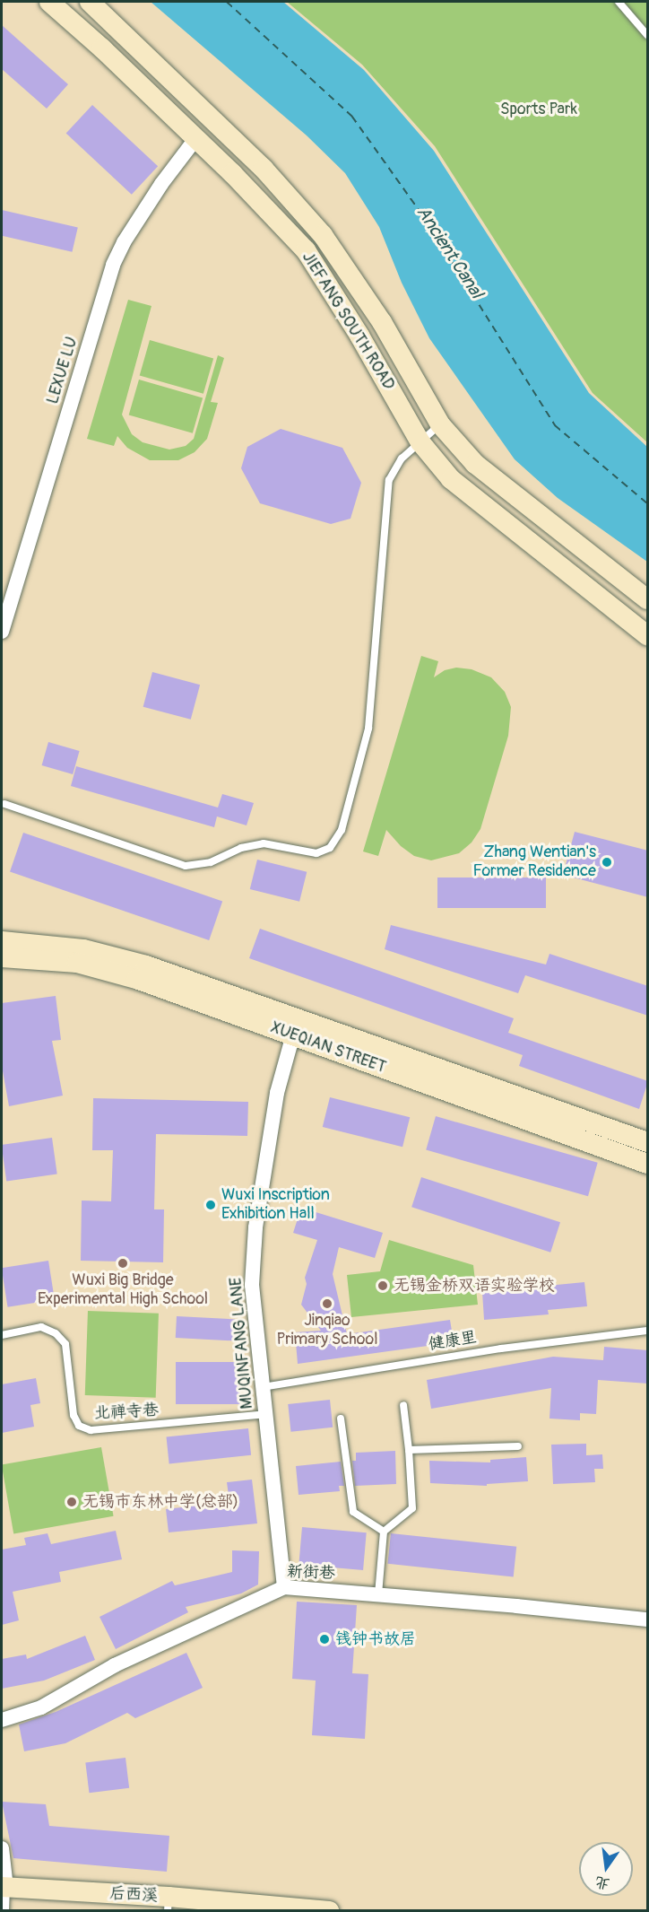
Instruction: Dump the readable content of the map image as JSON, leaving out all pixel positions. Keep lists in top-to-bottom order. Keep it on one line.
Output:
{"streets":{"main road":["JIEFANG SOUTH ROAD","XUEQIAN STREET","后西溪"],"street":["LEXUE LU","MUQINFANG LANE","新街巷"],"lane":["健康里","北禅寺巷"]},"crossings":[["JIEFANG SOUTH ROAD","LEXUE LU"],["XUEQIAN STREET","MUQINFANG LANE"],["健康里","MUQINFANG LANE"],["MUQINFANG LANE","北禅寺巷"],["MUQINFANG LANE","新街巷"]],"water":["Ancient Canal"],"parks":["Sports Park"],"places":["Zhang Wentian's Former Residence","Wuxi Inscription Exhibition Hall","Wuxi Big Bridge Experimental High School","无锡金桥双语实验学校","Jinqiao Primary School","无锡市东林中学(总部)","钱钟书故居"],"north":"bottom"}
